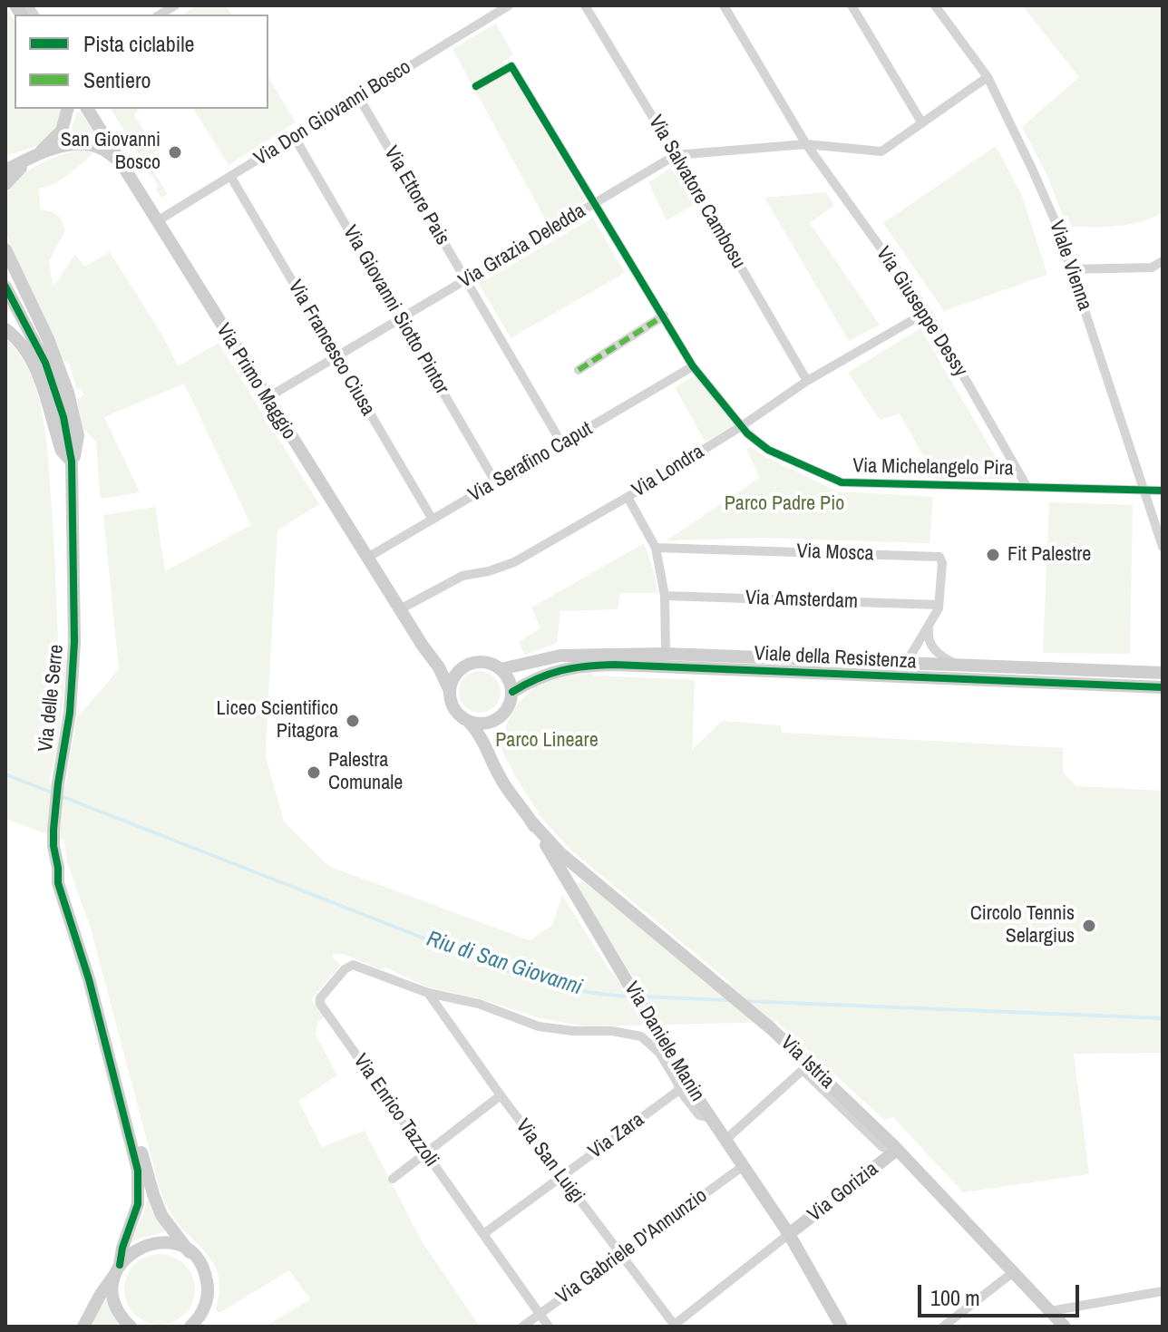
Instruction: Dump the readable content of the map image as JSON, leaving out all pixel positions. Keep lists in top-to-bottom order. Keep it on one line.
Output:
{"streets":{"street":["Via Don Giovanni Bosco","Via Salvatore Cambosu","Via Ettore Pais","Via Grazia Deledda","Viale Vienna","Via Giovanni Siotto Pintor","Via Giuseppe Dessy","Via Francesco Ciusa","Via Primo Maggio","Via Serafino Caput","Via Michelangelo Pira","Via Londra","Via Mosca","Via Amsterdam","Viale della Resistenza","Via delle Serre","Via Daniele Manin","Via Istria","Via Enrico Tazzoli","Via Zara","Via San Luigi","Via Gorizia","Via Gabriele D'Annunzio"]},"crossings":[["Via Don Giovanni Bosco","Via Ettore Pais"],["Via Don Giovanni Bosco","Via Giovanni Siotto Pintor"],["Via Don Giovanni Bosco","Via Francesco Ciusa"],["Via Don Giovanni Bosco","Via Primo Maggio"],["Via Salvatore Cambosu","Via Grazia Deledda"],["Via Salvatore Cambosu","Via Londra"],["Via Ettore Pais","Via Grazia Deledda"],["Via Ettore Pais","Via Serafino Caput"],["Via Grazia Deledda","Viale Vienna"],["Via Grazia Deledda","Via Giovanni Siotto Pintor"],["Via Grazia Deledda","Via Giuseppe Dessy"],["Via Grazia Deledda","Via Francesco Ciusa"],["Via Grazia Deledda","Via Primo Maggio"],["Via Grazia Deledda","Via Michelangelo Pira"],["Viale Vienna","Via Michelangelo Pira"],["Via Giovanni Siotto Pintor","Via Serafino Caput"],["Via Giuseppe Dessy","Via Michelangelo Pira"],["Via Giuseppe Dessy","Via Londra"],["Via Francesco Ciusa","Via Serafino Caput"],["Via Primo Maggio","Via Serafino Caput"],["Via Primo Maggio","Via Londra"],["Via Primo Maggio","Viale della Resistenza"],["Via Primo Maggio","Via Daniele Manin"],["Via Serafino Caput","Via Michelangelo Pira"],["Via Michelangelo Pira","Via Londra"],["Via Mosca","Via Amsterdam"],["Via Mosca","Viale della Resistenza"],["Viale della Resistenza","Via Daniele Manin"],["Via Daniele Manin","Via Istria"],["Via Daniele Manin","Via Gorizia"],["Via Daniele Manin","Via Gabriele D'Annunzio"],["Via Istria","Via Gorizia"],["Via Enrico Tazzoli","Via Zara"],["Via Enrico Tazzoli","Via San Luigi"],["Via Enrico Tazzoli","Via Gabriele D'Annunzio"],["Via Zara","Via San Luigi"],["Via San Luigi","Via Gabriele D'Annunzio"]],"water":["Riu di San Giovanni"],"parks":["Parco Padre Pio","Parco Lineare"],"places":["San Giovanni Bosco","Fit Palestre","Liceo Scientifico Pitagora","Palestra Comunale","Circolo Tennis Selargius"],"legend":["Pista ciclabile","Sentiero"],"scale_bar":"100 m"}
